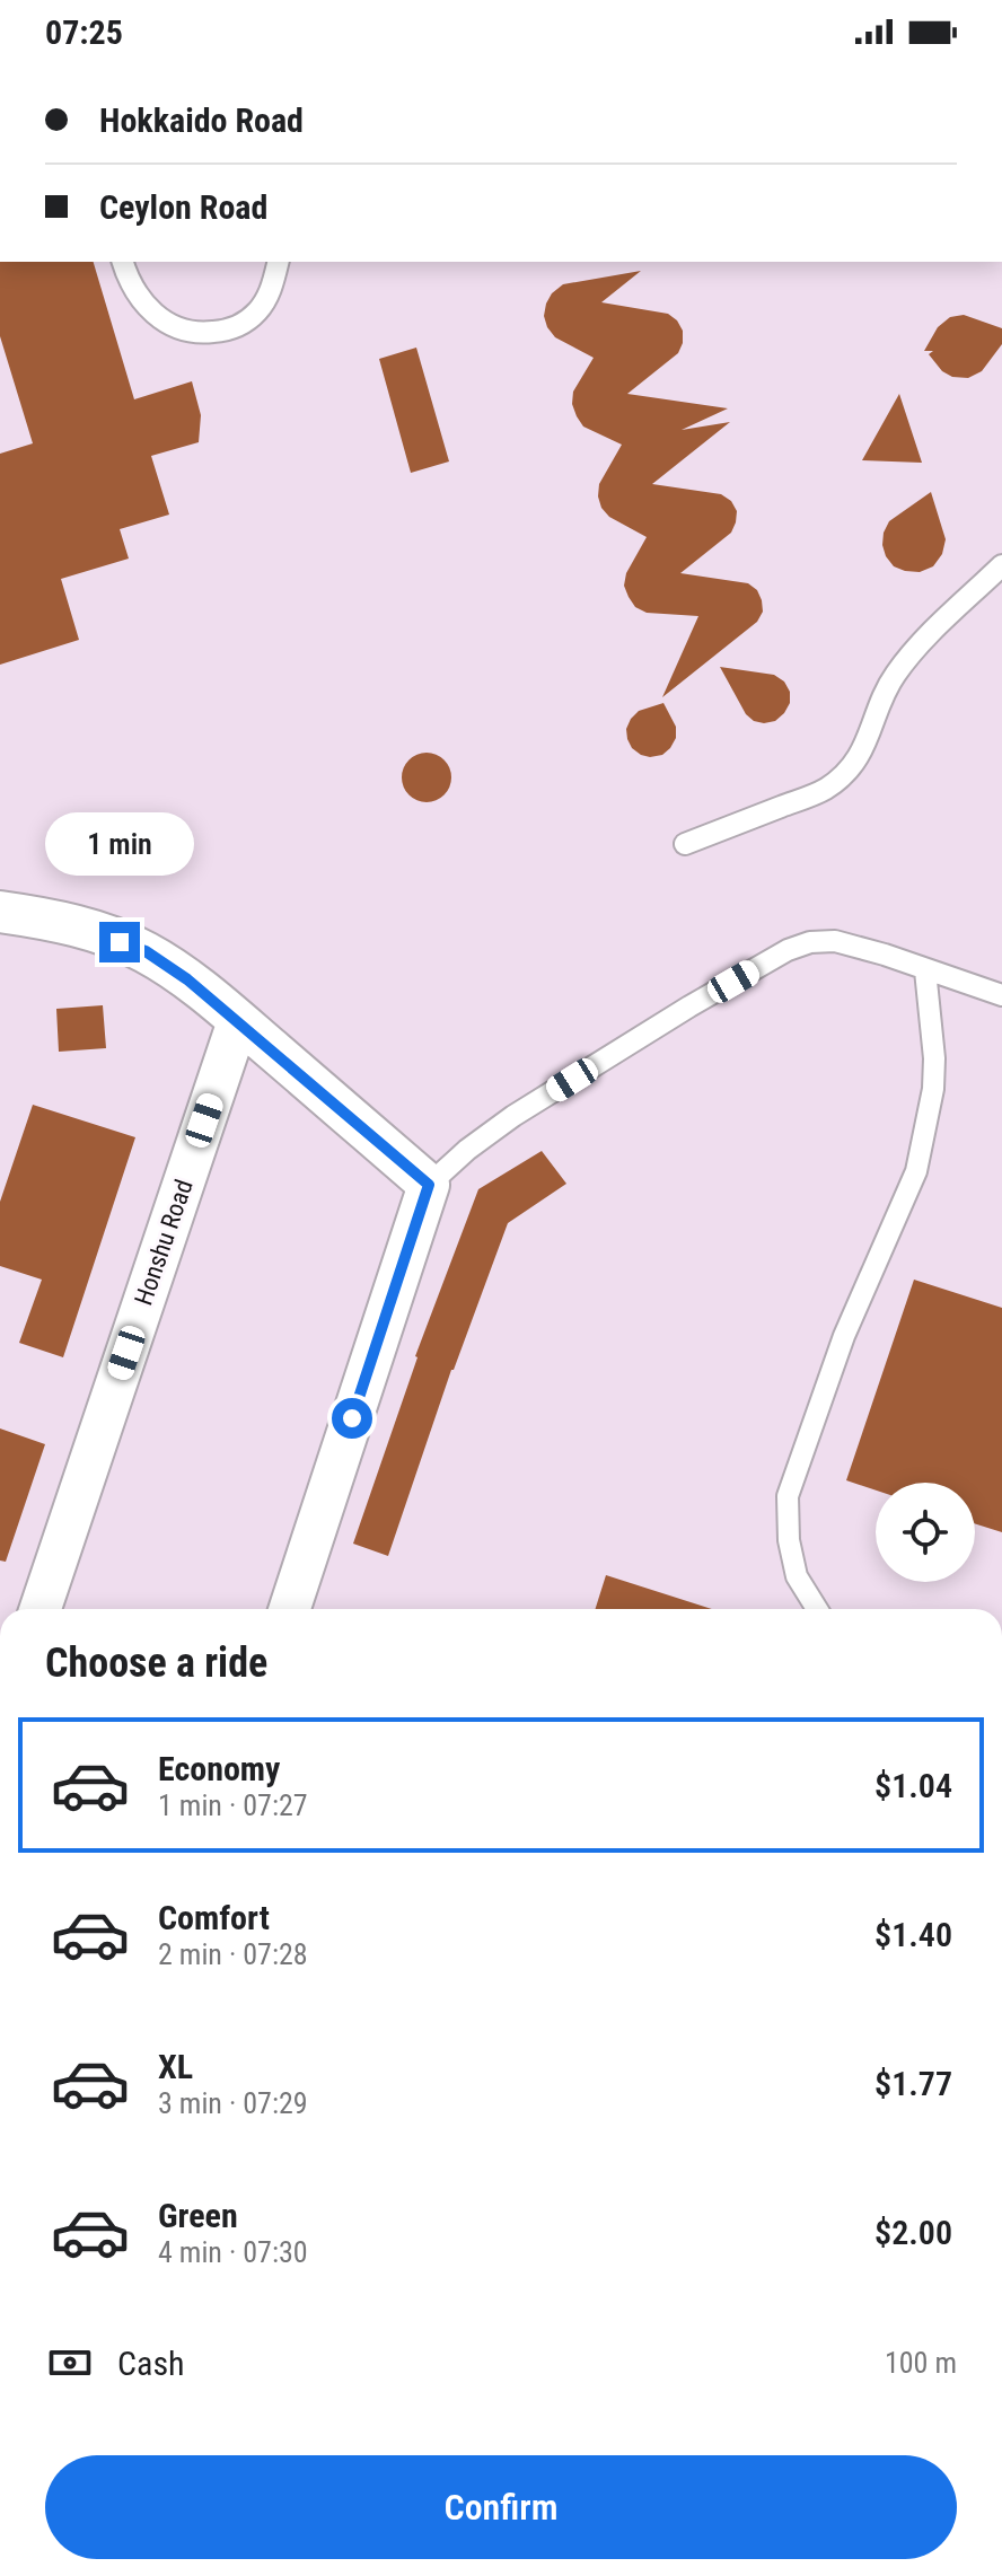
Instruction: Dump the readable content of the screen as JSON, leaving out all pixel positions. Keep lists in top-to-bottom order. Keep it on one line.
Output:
{"streets":{"street":["Honshu Road"]},"page":{"status":"07:25","banner":["Hokkaido Road","Ceylon Road"],"bubble":"1 min","heading":"Choose a ride","list":[{"name":"Economy","note":"1 min · 07:27","value":"$1.04"},{"name":"Comfort","note":"2 min · 07:28","value":"$1.40"},{"name":"XL","note":"3 min · 07:29","value":"$1.77"},{"name":"Green","note":"4 min · 07:30","value":"$2.00"}],"pay":["Cash","100 m"],"buttons":"Confirm"}}
